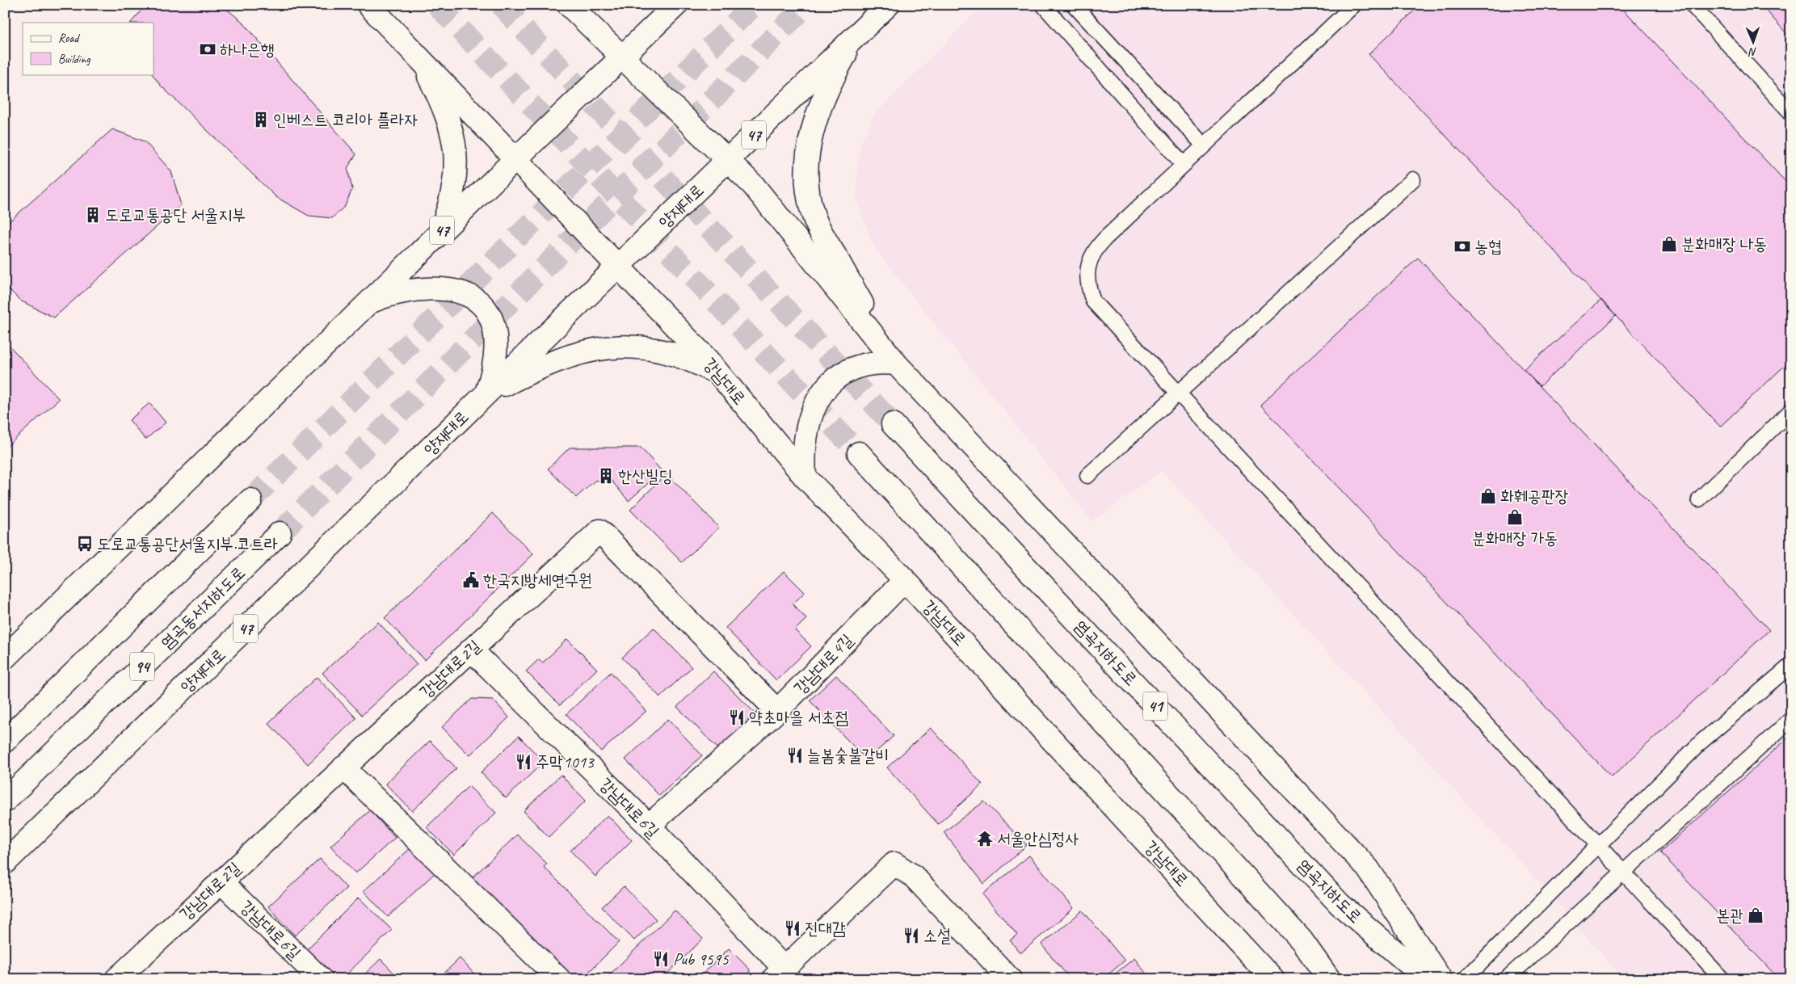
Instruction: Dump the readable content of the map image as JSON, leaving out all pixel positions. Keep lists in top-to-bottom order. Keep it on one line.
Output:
{"streets":{"main road":["47","양재대로","강남대로","염곡동서지하도로","염곡지하도로","강남대로4길","94","강남대로2길","41","강남대로6길"]},"crossings":[["47","강남대로"],["양재대로","강남대로"],["강남대로","강남대로4길"],["강남대로4길","강남대로2길"],["강남대로4길","강남대로6길"],["강남대로2길","강남대로6길"]],"places":{"bank":["하나은행","농협"],"building":["인베스트 코리아 플라자","도로교통공단 서울지부","한산빌딩"],"shop":["분화매장 나동","화훼공판장","분화매장 가동","본관"],"bus stop":["도로교통공단서울지부.코트라"],"public building":["한국지방세연구원"],"restaurant":["약초마을 서초점","늘봄숯불갈비","주막1013","진대감","소설","Pub 9595"],"temple":["서울안심정사"]},"legend":["Road","Building"],"north":"bottom"}
